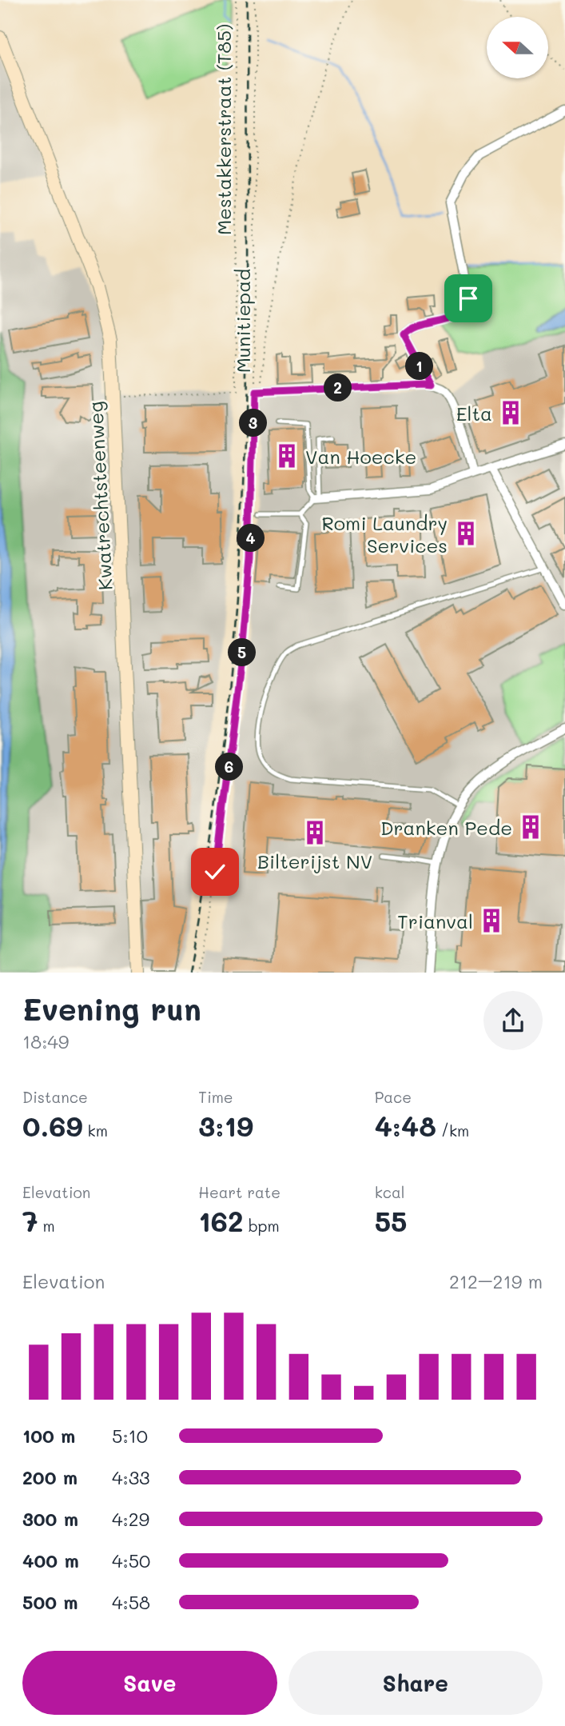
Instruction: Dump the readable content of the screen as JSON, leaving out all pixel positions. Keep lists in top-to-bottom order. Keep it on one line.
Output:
{"streets":{"street":["Kwatrechtsteenweg"],"path":["Mestakkerstraat (T85)","Munitiepad"]},"crossings":[["Mestakkerstraat (T85)","Kwatrechtsteenweg"]],"places":{"building":["Elta","Van Hoecke","Romi Laundry Services","Dranken Pede","Bilterijst NV","Trianval"]},"north":"left","page":{"pins":["1","2","3","4","5","6"],"heading":["Evening run","18:49"],"stats":[["Distance","0.69 km"],["Time","3:19"],["Pace","4:48 /km"],["Elevation","7 m"],["Heart rate","162 bpm"],["kcal","55"]],"chart":["Elevation","212–219 m"],"list":[{"name":"100 m","note":"5:10"},{"name":"200 m","note":"4:33"},{"name":"300 m","note":"4:29"},{"name":"400 m","note":"4:50"},{"name":"500 m","note":"4:58"}],"buttons":["Save","Share"]}}
